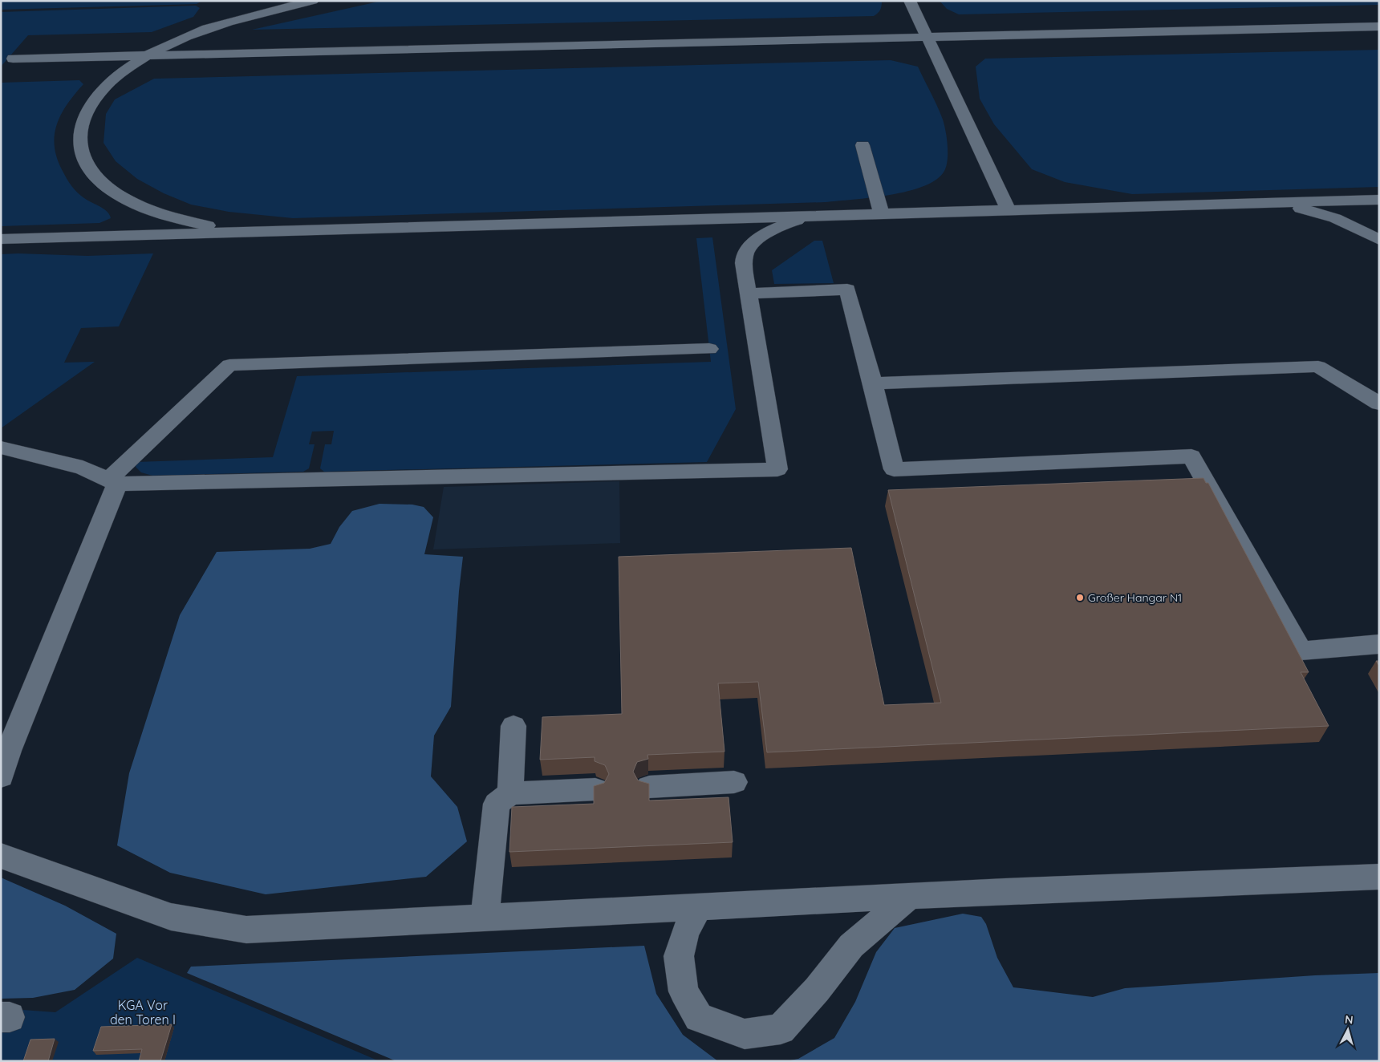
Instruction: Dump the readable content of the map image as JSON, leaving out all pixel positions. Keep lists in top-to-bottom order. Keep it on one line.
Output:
{"parks":["KGA Vor den Toren I"],"places":["Großer Hangar N1"],"north":"top"}
